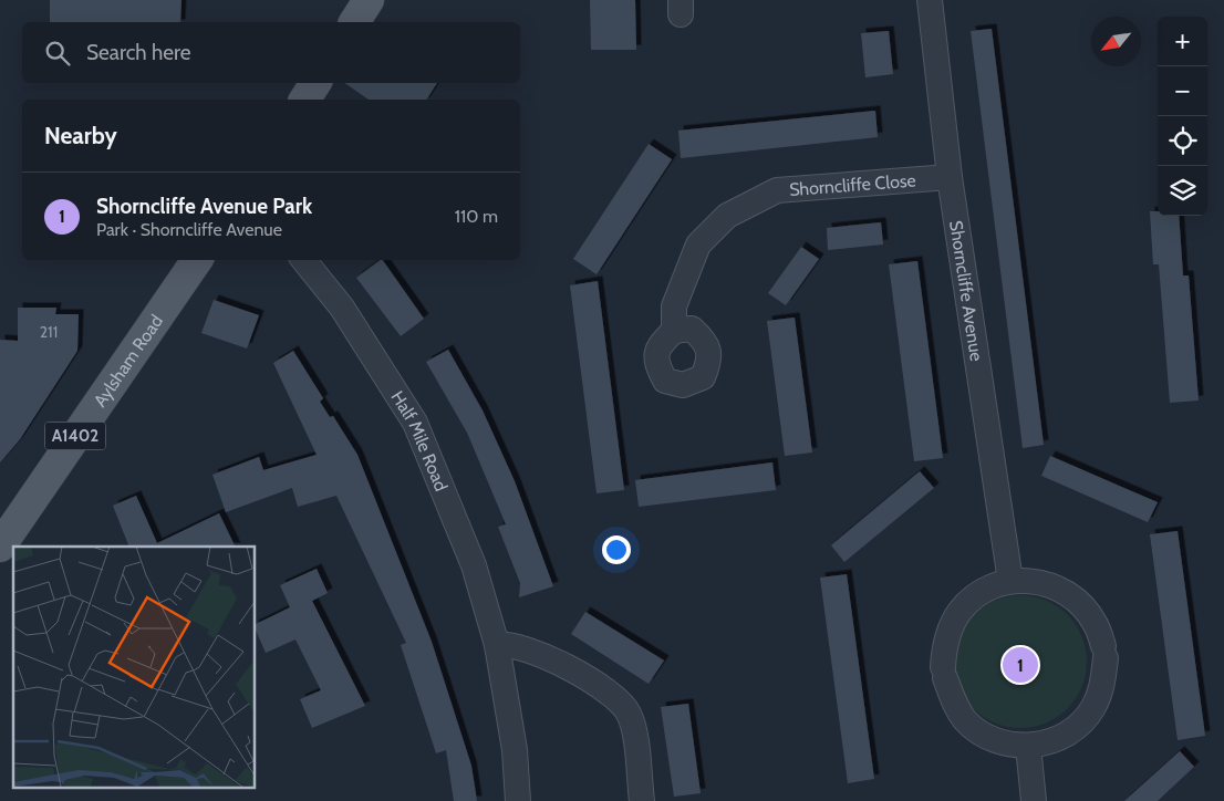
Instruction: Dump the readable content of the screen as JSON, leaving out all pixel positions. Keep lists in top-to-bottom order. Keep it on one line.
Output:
{"streets":{"main road":["Aylsham Road","A1402"],"street":["Shorncliffe Close","Shorncliffe Avenue","Half Mile Road"]},"crossings":[["Shorncliffe Close","Shorncliffe Avenue"]],"house_numbers":["211"],"north":"bottom left","page":{"map_buttons":["+","−"],"search":"Search here","heading":"Nearby","list":[{"mark":"1","name":"Shorncliffe Avenue Park","note":"Park · Shorncliffe Avenue","value":"110 m"}],"pins":"1"}}
